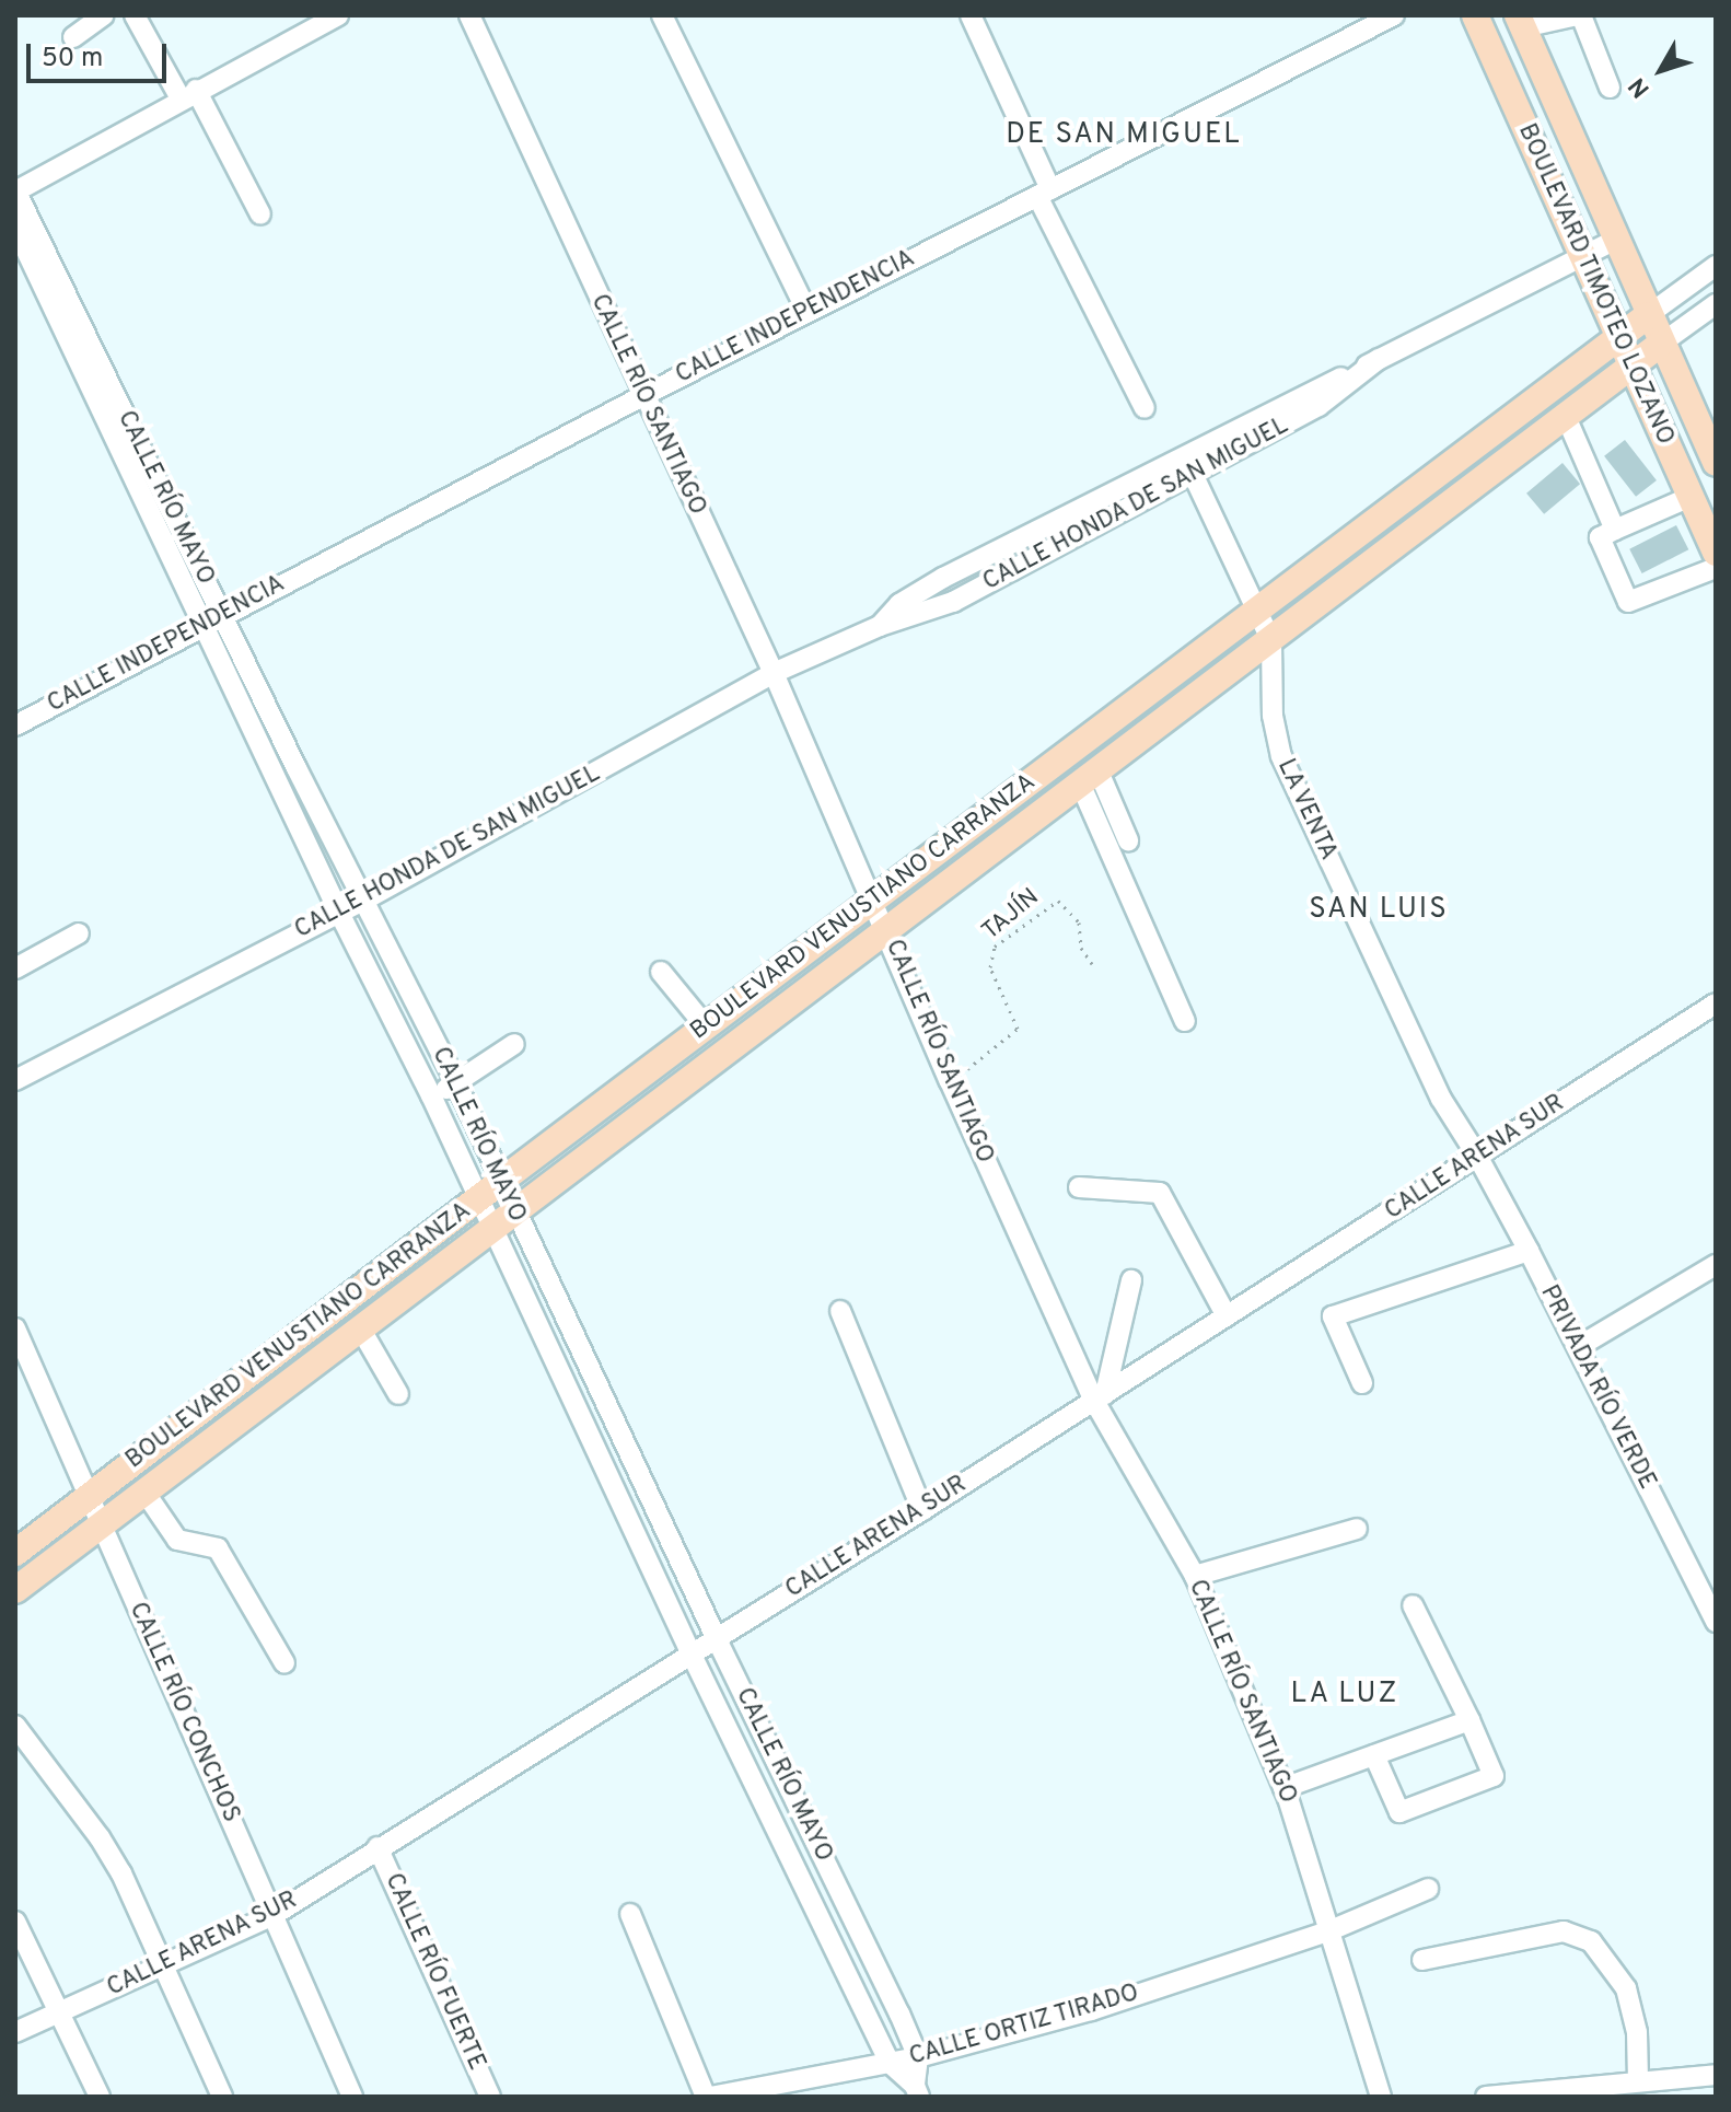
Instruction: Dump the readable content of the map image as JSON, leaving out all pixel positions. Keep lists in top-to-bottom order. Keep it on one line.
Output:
{"streets":{"main road":["BOULEVARD TIMOTEO LOZANO","BOULEVARD VENUSTIANO CARRANZA"],"street":["CALLE INDEPENDENCIA","CALLE RÍO SANTIAGO","CALLE RÍO MAYO","CALLE HONDA DE SAN MIGUEL","LA VENTA","CALLE ARENA SUR","PRIVADA RÍO VERDE","CALLE RÍO CONCHOS","CALLE RÍO FUERTE","CALLE ORTIZ TIRADO"],"path":["TAJÍN"]},"crossings":[["BOULEVARD TIMOTEO LOZANO","CALLE HONDA DE SAN MIGUEL"],["BOULEVARD TIMOTEO LOZANO","BOULEVARD VENUSTIANO CARRANZA"],["CALLE INDEPENDENCIA","CALLE RÍO SANTIAGO"],["CALLE INDEPENDENCIA","CALLE RÍO MAYO"],["CALLE RÍO SANTIAGO","CALLE HONDA DE SAN MIGUEL"],["CALLE RÍO SANTIAGO","BOULEVARD VENUSTIANO CARRANZA"],["CALLE RÍO SANTIAGO","TAJÍN"],["CALLE RÍO SANTIAGO","CALLE ARENA SUR"],["CALLE RÍO SANTIAGO","CALLE ORTIZ TIRADO"],["CALLE RÍO MAYO","CALLE HONDA DE SAN MIGUEL"],["CALLE RÍO MAYO","BOULEVARD VENUSTIANO CARRANZA"],["CALLE RÍO MAYO","CALLE ARENA SUR"],["CALLE RÍO MAYO","CALLE ORTIZ TIRADO"],["LA VENTA","BOULEVARD VENUSTIANO CARRANZA"],["LA VENTA","CALLE ARENA SUR"],["LA VENTA","PRIVADA RÍO VERDE"],["BOULEVARD VENUSTIANO CARRANZA","CALLE RÍO CONCHOS"],["CALLE ARENA SUR","PRIVADA RÍO VERDE"],["CALLE ARENA SUR","CALLE RÍO CONCHOS"],["CALLE ARENA SUR","CALLE RÍO FUERTE"]],"districts":["DE SAN MIGUEL","SAN LUIS","LA LUZ"],"scale_bar":"50 m","north":"bottom left"}
